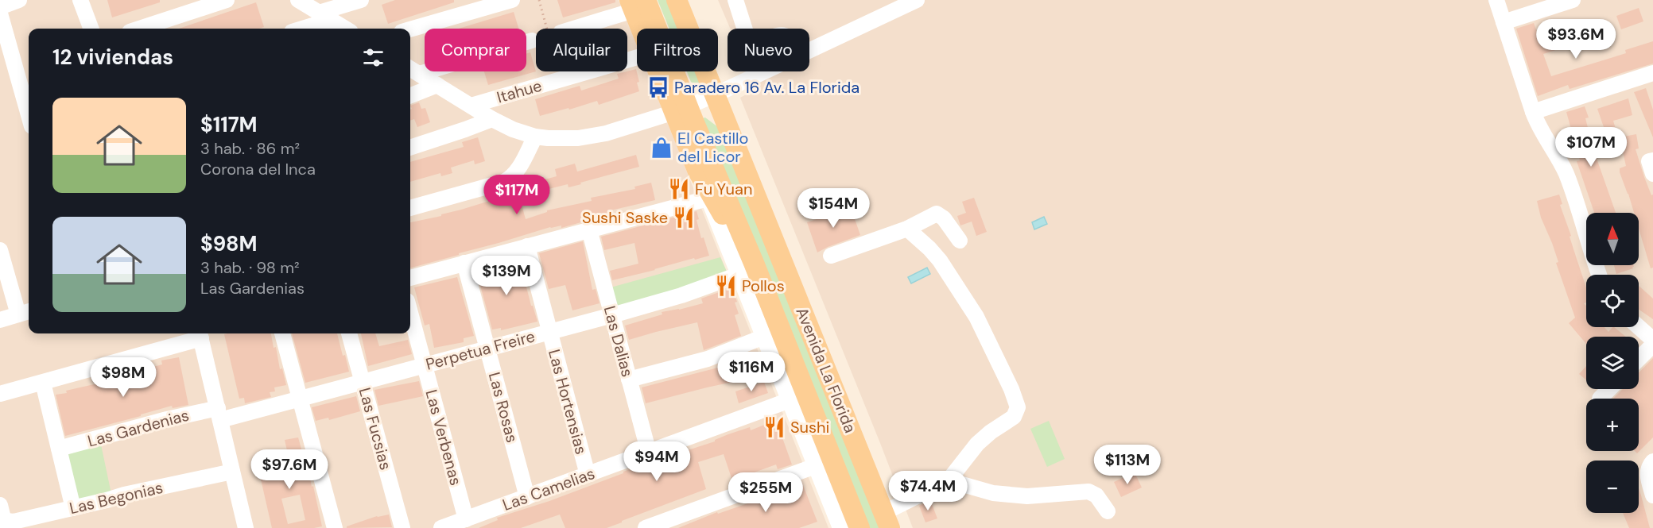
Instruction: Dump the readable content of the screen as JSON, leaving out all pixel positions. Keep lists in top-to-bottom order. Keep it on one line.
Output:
{"streets":{"main road":["Avenida La Florida"],"street":["Itahue","Las Dalias","Perpetua Freire","Las Hortensias","Las Rosas","Las Gardenias","Las Fucsias","Las Verbenas","Las Camelias","Las Begonias"]},"crossings":[["Las Dalias","Perpetua Freire"],["Las Dalias","Las Camelias"],["Perpetua Freire","Avenida La Florida"],["Perpetua Freire","Las Hortensias"],["Perpetua Freire","Las Rosas"],["Perpetua Freire","Las Gardenias"],["Perpetua Freire","Las Fucsias"],["Perpetua Freire","Las Verbenas"],["Avenida La Florida","Las Camelias"],["Las Hortensias","Las Camelias"],["Las Rosas","Las Camelias"],["Las Verbenas","Las Camelias"]],"places":{"bus stop":["Paradero 16 Av. La Florida"],"shop":["El Castillo del Licor"],"restaurant":["Fu Yuan","Sushi Saske","Pollos","Sushi"]},"north":"top","page":{"price":["$93.6M","$107M","$117M","$154M","$139M","$116M","$98M","$94M","$113M","$97.6M","$74.4M","$255M"],"chip":["Comprar","Alquilar","Filtros","Nuevo"],"heading":"12 viviendas","list":[{"name":"$117M","note":"3 hab. · 86 m² · Corona del Inca"},{"name":"$98M","note":"3 hab. · 98 m² · Las Gardenias"}],"map_buttons":["+","−"]}}
